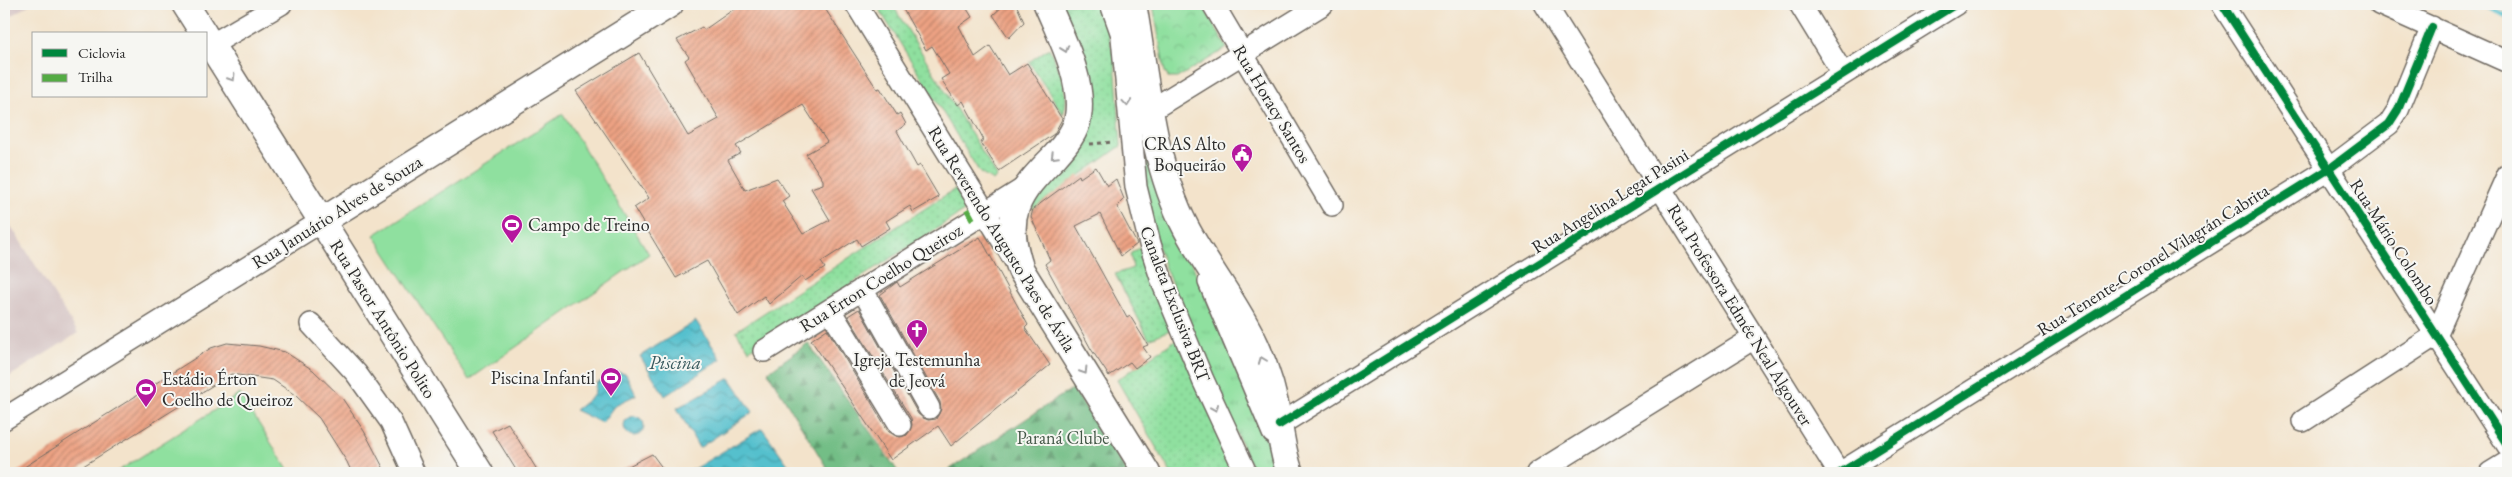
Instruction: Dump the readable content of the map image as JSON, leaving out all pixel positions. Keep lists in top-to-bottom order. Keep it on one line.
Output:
{"streets":{"main road":["Rua Januário Alves de Souza","Rua Reverendo Augusto Paes de Ávila","Rua Erton Coelho Queiroz","Rua Pastor Antônio Polito"],"street":["Rua Horacy Santos","Rua Angelina Legat Pasini","Rua Mário Colombo","Rua Tenente-Coronel Vilagrán Cabrita","Canaleta Exclusiva BRT","Rua Professora Edmée Neal Algouver"]},"crossings":[["Rua Angelina Legat Pasini","Rua Professora Edmée Neal Algouver"],["Rua Januário Alves de Souza","Rua Pastor Antônio Polito"],["Rua Reverendo Augusto Paes de Ávila","Rua Erton Coelho Queiroz"],["Rua Mário Colombo","Rua Tenente-Coronel Vilagrán Cabrita"],["Rua Tenente-Coronel Vilagrán Cabrita","Rua Professora Edmée Neal Algouver"]],"one_way":["Rua Erton Coelho Queiroz","Rua Pastor Antônio Polito"],"water":["Piscina"],"parks":["Paraná Clube"],"places":{"public building":["CRAS Alto Boqueirão"],"sports":["Campo de Treino","Piscina Infantil","Estádio Érton Coelho de Queiroz"],"church":["Igreja Testemunha de Jeová"]},"legend":["Ciclovia","Trilha"]}
